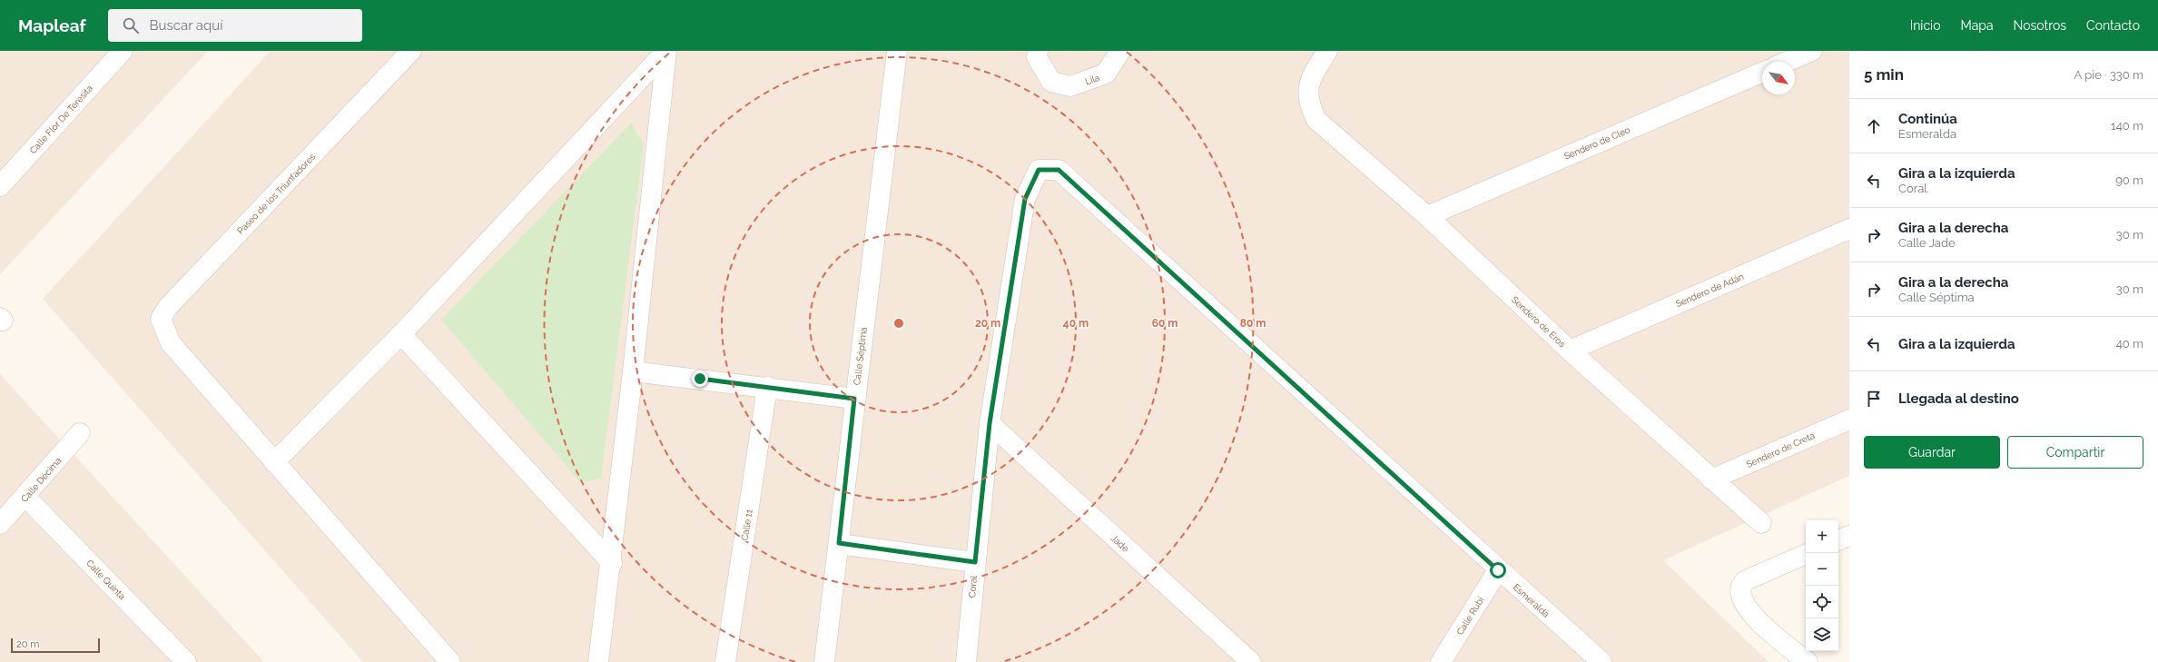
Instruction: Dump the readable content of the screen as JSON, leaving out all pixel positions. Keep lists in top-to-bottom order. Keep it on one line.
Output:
{"streets":{"street":["Lila","Calle Flor De Teresita","Sendero de Cleo","Paseo de los Triunfadores","Sendero de Adán","Sendero de Eros","Calle Séptima","Sendero de Creta","Calle Décima","Calle 11","Jade","Calle Quinta","Coral","Esmeralda","Calle Rubí"]},"crossings":[["Sendero de Cleo","Sendero de Eros"],["Sendero de Adán","Sendero de Eros"],["Sendero de Eros","Sendero de Creta"],["Calle Décima","Calle Quinta"],["Jade","Coral"],["Coral","Esmeralda"],["Esmeralda","Calle Rubí"]],"scale_bar":"20 m","north":"bottom right","page":{"header":"Mapleaf","search":"Buscar aquí","nav":["Inicio","Mapa","Nosotros","Contacto"],"heading":["5 min","A pie · 330 m"],"list":[["Continúa","Esmeralda","140 m"],["Gira a la izquierda","Coral","90 m"],["Gira a la derecha","Calle Jade","30 m"],["Gira a la derecha","Calle Séptima","30 m"],["Gira a la izquierda","40 m"],"Llegada al destino"],"buttons":["Guardar","Compartir"],"map_buttons":["+","−"],"scale":"20 m"},"rings":["20 m","40 m","60 m","80 m"]}
